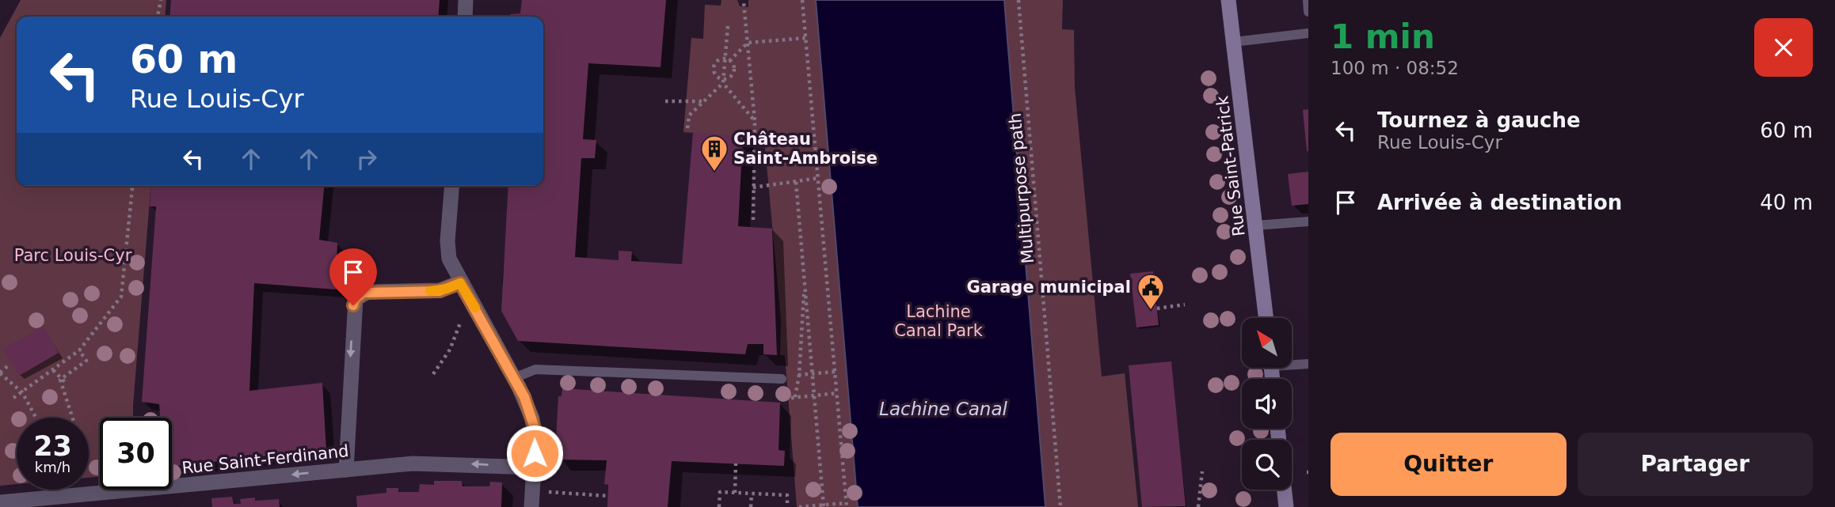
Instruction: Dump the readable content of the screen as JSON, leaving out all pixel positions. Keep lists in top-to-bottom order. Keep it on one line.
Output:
{"streets":{"main road":["Rue Saint-Patrick"],"street":["Rue Saint-Ferdinand"],"path":["Multipurpose path"]},"one_way":["Rue Saint-Ferdinand"],"water":["Lachine Canal"],"parks":["Parc Louis-Cyr","Lachine Canal Park"],"places":{"building":["Château Saint-Ambroise"],"public building":["Garage municipal"]},"north":"top left","page":{"heading":["1 min","100 m · 08:52"],"turn":["60 m","Rue Louis-Cyr"],"list":[{"name":"Tournez à gauche","note":"Rue Louis-Cyr","value":"60 m"},{"name":"Arrivée à destination","value":"40 m"}],"speed":"23 km/h","limit":"30","buttons":["Quitter","Partager"]}}
